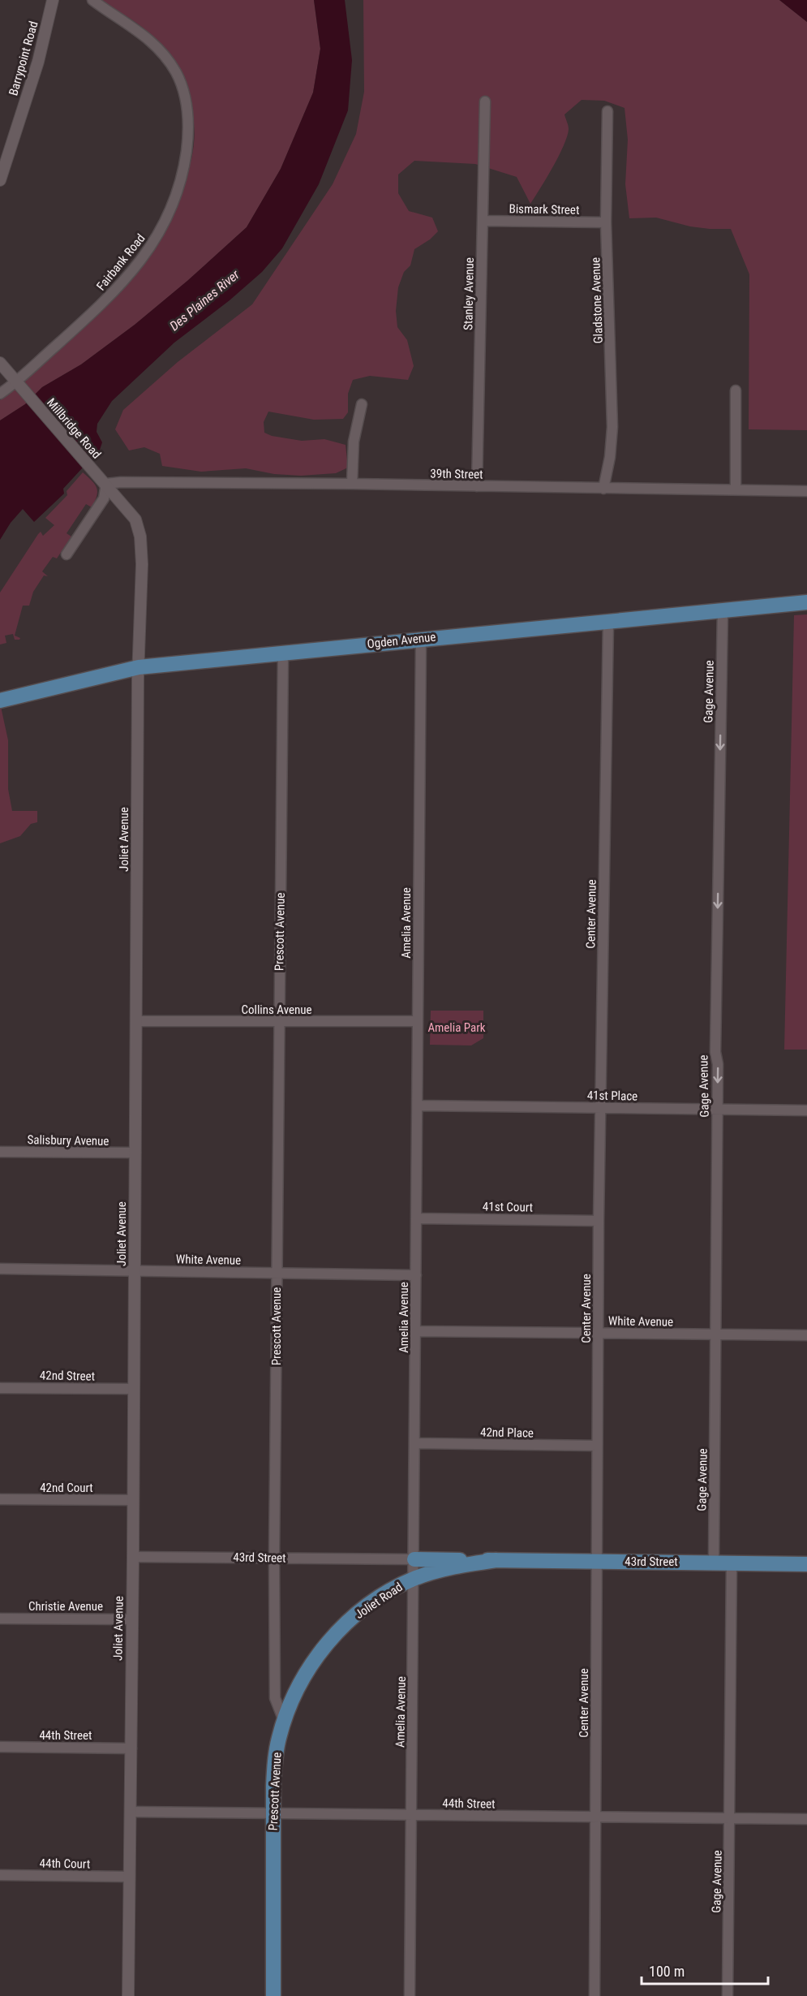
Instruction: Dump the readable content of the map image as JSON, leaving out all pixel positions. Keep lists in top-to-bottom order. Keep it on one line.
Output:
{"streets":{"main road":["Ogden Avenue","Prescott Avenue","43rd Street","Joliet Road"],"street":["Barrypoint Road","Bismark Street","Fairbank Road","Stanley Avenue","Gladstone Avenue","Millbridge Road","39th Street","Gage Avenue","Joliet Avenue","Center Avenue","Amelia Avenue","Collins Avenue","41st Place","Salisbury Avenue","41st Court","White Avenue","42nd Street","42nd Place","42nd Court","Christie Avenue","44th Street","44th Court"]},"crossings":[["Bismark Street","Stanley Avenue"],["Bismark Street","Gladstone Avenue"],["Fairbank Road","Millbridge Road"],["Stanley Avenue","39th Street"],["Gladstone Avenue","39th Street"],["Millbridge Road","39th Street"],["Millbridge Road","Joliet Avenue"],["39th Street","Joliet Avenue"],["Ogden Avenue","Gage Avenue"],["Ogden Avenue","Joliet Avenue"],["Ogden Avenue","Center Avenue"],["Ogden Avenue","Amelia Avenue"],["Ogden Avenue","Prescott Avenue"],["Gage Avenue","41st Place"],["Gage Avenue","White Avenue"],["Gage Avenue","43rd Street"],["Gage Avenue","44th Street"],["Joliet Avenue","Collins Avenue"],["Joliet Avenue","Salisbury Avenue"],["Joliet Avenue","White Avenue"],["Joliet Avenue","42nd Street"],["Joliet Avenue","42nd Court"],["Joliet Avenue","43rd Street"],["Joliet Avenue","Christie Avenue"],["Joliet Avenue","44th Street"],["Joliet Avenue","44th Court"],["Center Avenue","41st Place"],["Center Avenue","41st Court"],["Center Avenue","White Avenue"],["Center Avenue","42nd Place"],["Center Avenue","43rd Street"],["Center Avenue","44th Street"],["Amelia Avenue","Collins Avenue"],["Amelia Avenue","41st Place"],["Amelia Avenue","41st Court"],["Amelia Avenue","White Avenue"],["Amelia Avenue","42nd Place"],["Amelia Avenue","43rd Street"],["Amelia Avenue","Joliet Road"],["Amelia Avenue","44th Street"],["Prescott Avenue","Collins Avenue"],["Prescott Avenue","White Avenue"],["Prescott Avenue","43rd Street"],["Prescott Avenue","Joliet Road"],["Prescott Avenue","44th Street"],["43rd Street","Joliet Road"]],"one_way":["Gage Avenue"],"water":["Des Plaines River"],"parks":["Amelia Park"],"scale_bar":"100 m"}
